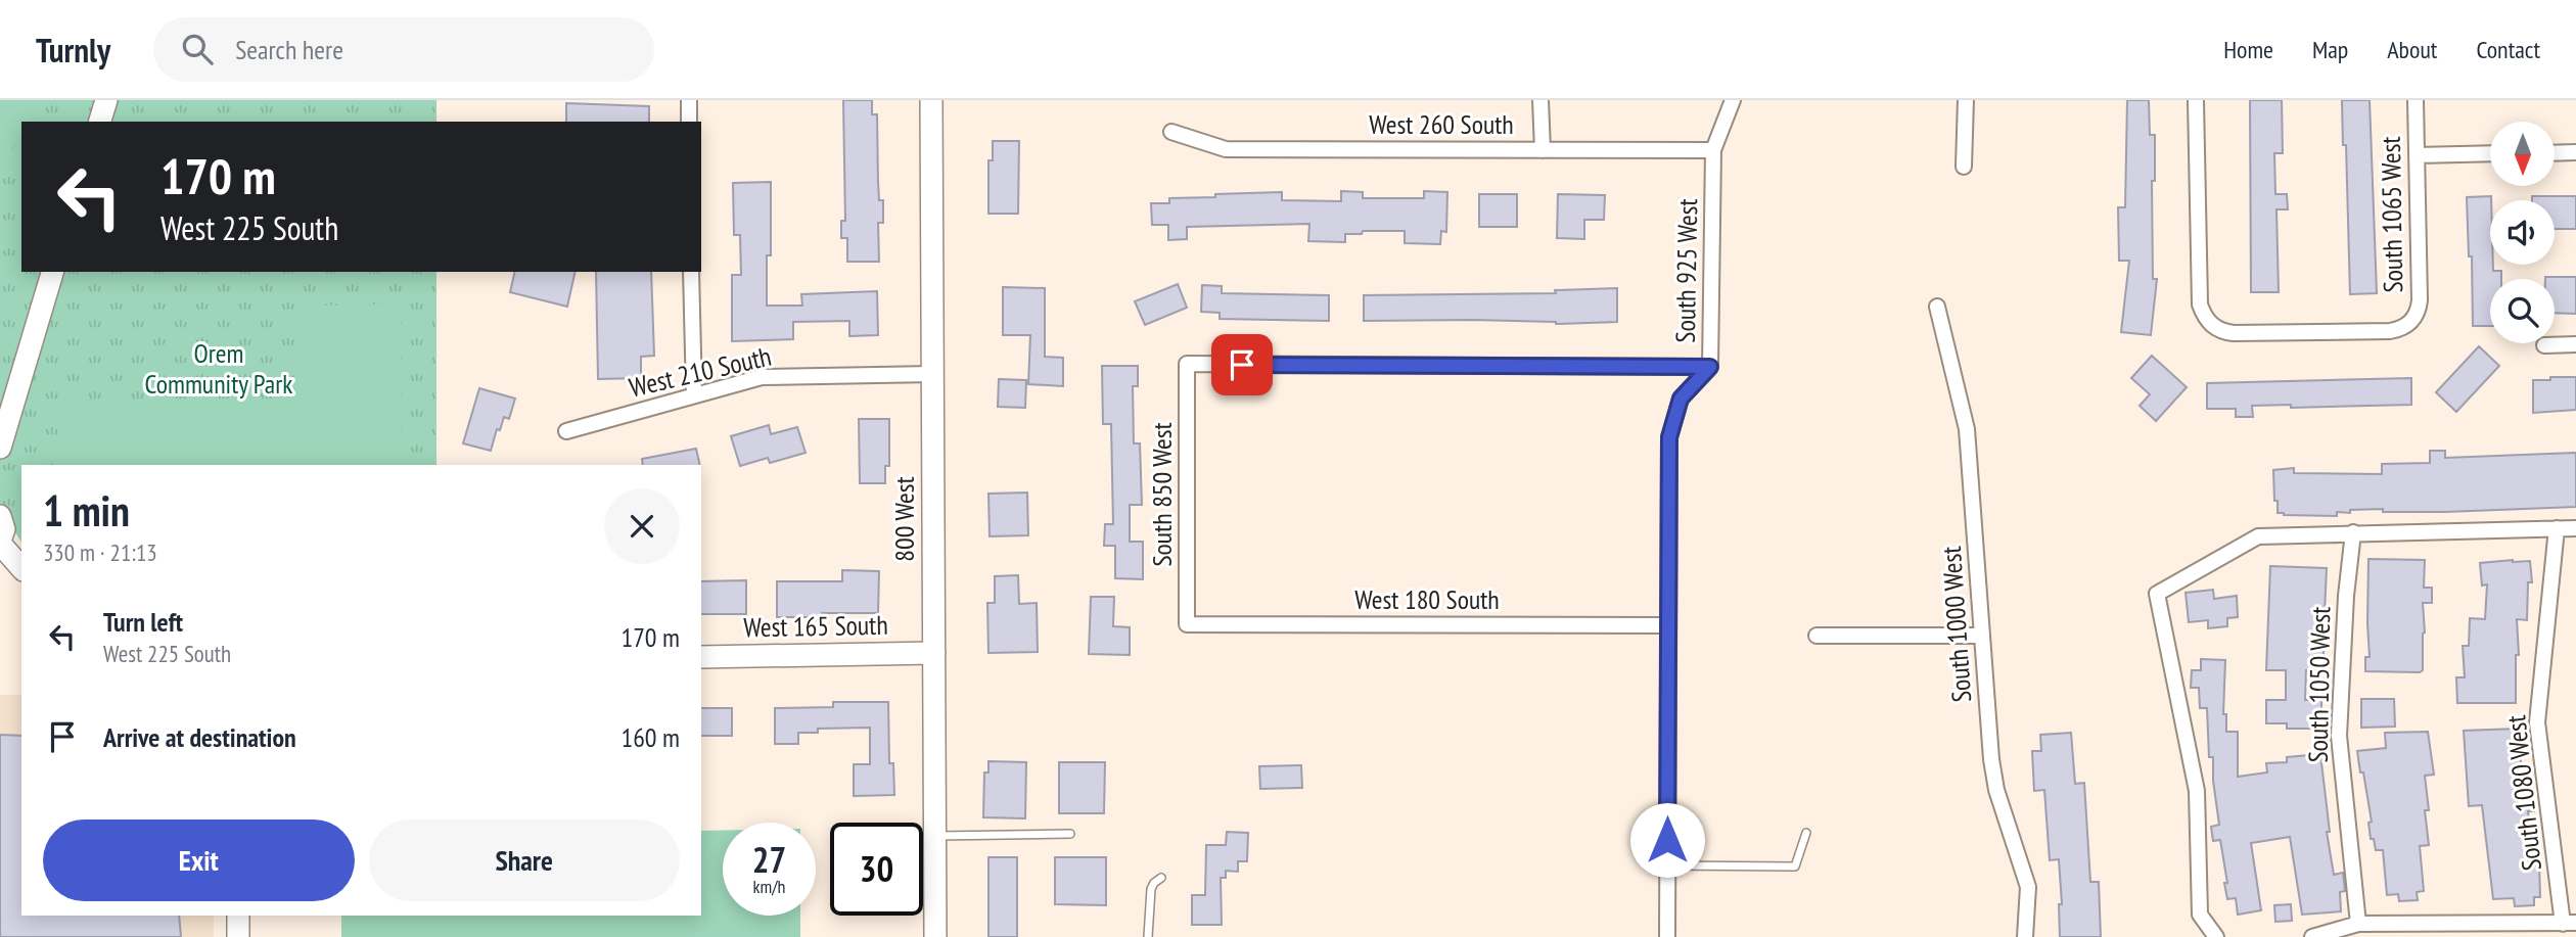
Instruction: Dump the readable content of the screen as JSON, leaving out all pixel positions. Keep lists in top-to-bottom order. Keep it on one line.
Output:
{"streets":{"street":["West 260 South","South 1065 West","South 925 West","West 210 South","South 850 West","800 West","West 180 South","South 1000 West","West 165 South","South 1050 West","South 1080 West"]},"crossings":[["West 260 South","South 925 West"],["South 925 West","South 850 West"],["South 925 West","West 180 South"],["West 210 South","800 West"],["South 850 West","West 180 South"],["800 West","West 165 South"]],"parks":["Orem Community Park"],"north":"bottom","page":{"header":"Turnly","search":"Search here","nav":["Home","Map","About","Contact"],"turn":["170 m","West 225 South"],"heading":["1 min","330 m · 21:13"],"list":[{"name":"Turn left","note":"West 225 South","value":"170 m"},{"name":"Arrive at destination","value":"160 m"}],"buttons":["Exit","Share"],"speed":"27 km/h","limit":"30"}}
